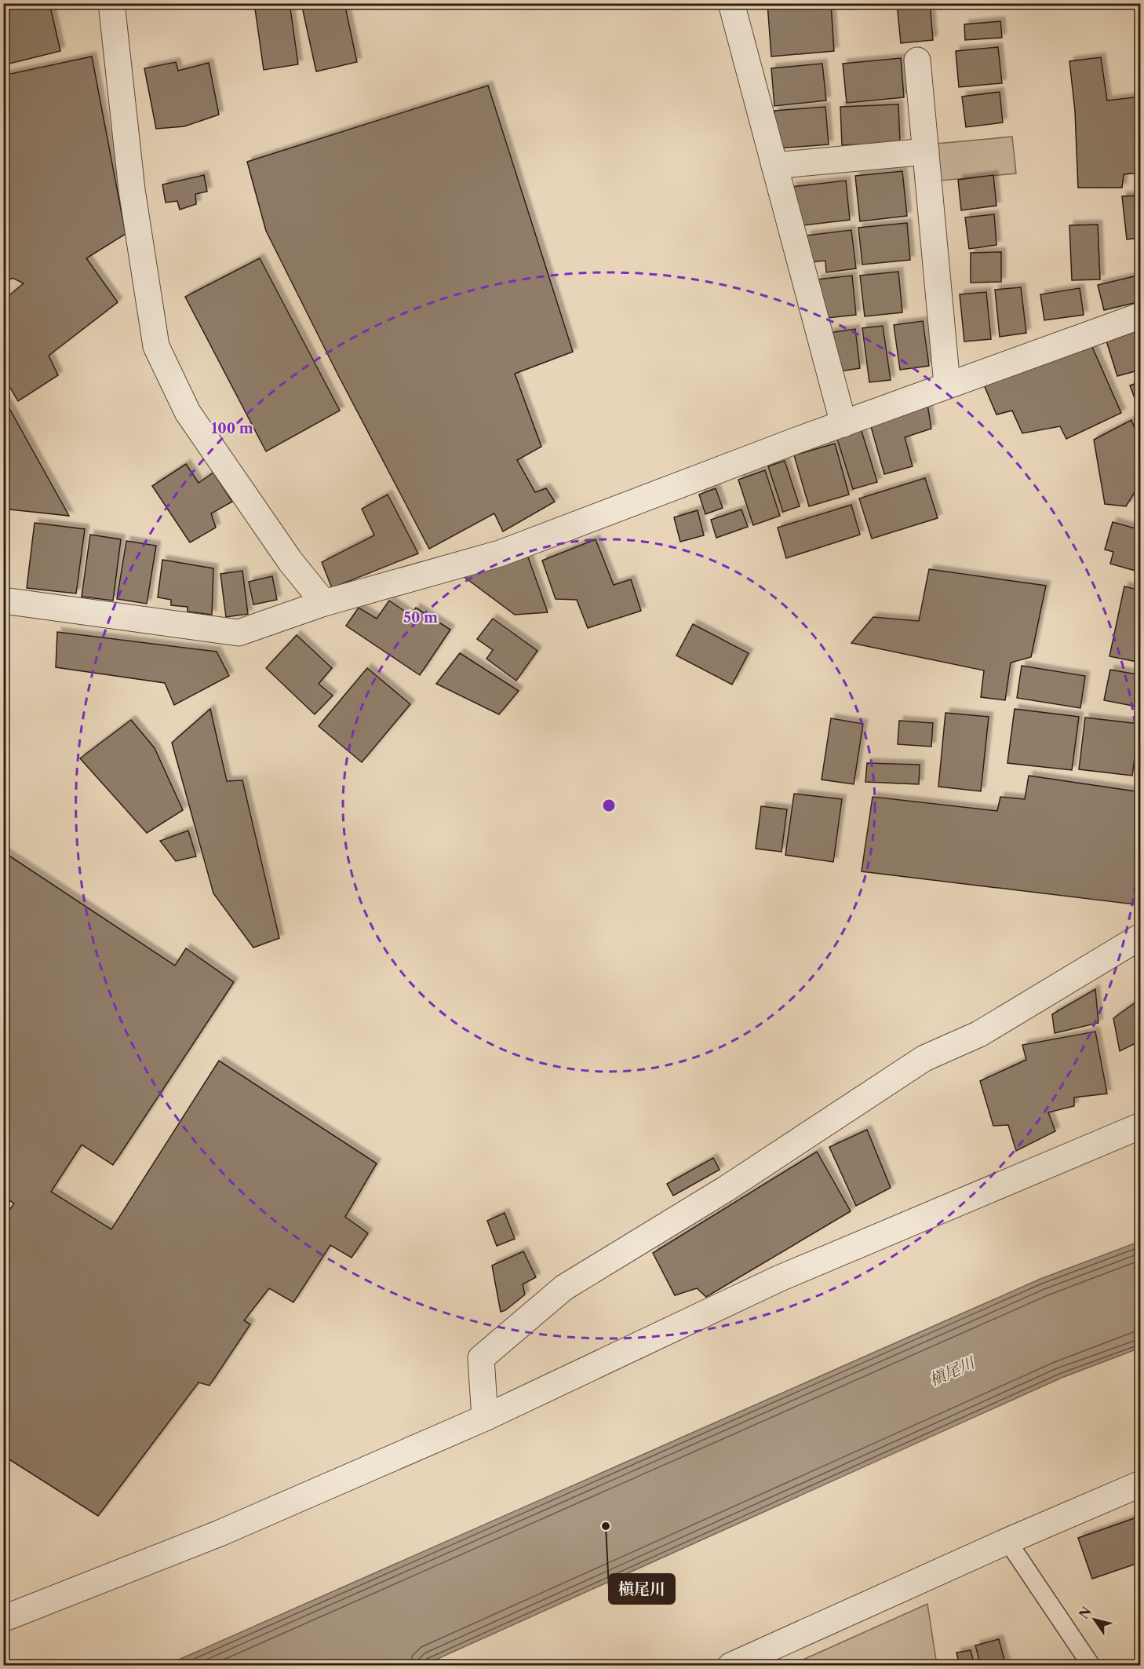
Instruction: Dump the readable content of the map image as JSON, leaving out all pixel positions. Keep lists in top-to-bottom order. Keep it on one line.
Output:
{"water":["槇尾川"],"places":["槇尾川"],"north":"top left","rings":["100 m","50 m"]}
